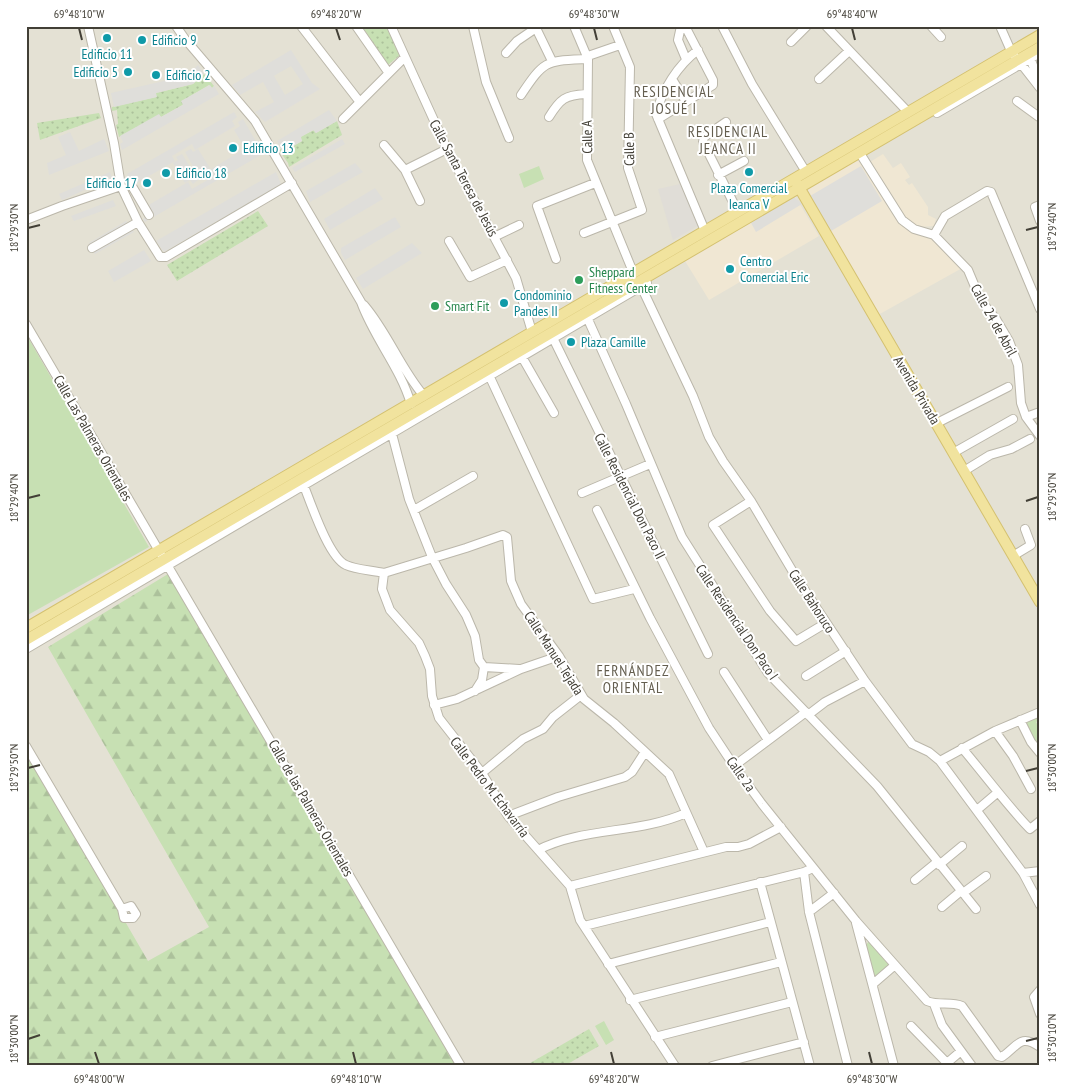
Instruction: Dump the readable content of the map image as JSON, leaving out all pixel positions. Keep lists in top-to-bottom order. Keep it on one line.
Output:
{"streets":{"main road":["Avenida Privada"],"street":["Calle A","Calle B","Calle Santa Teresa de Jesús","Calle 24 de Abril","Calle Las Palmeras Orientales","Calle Residencial Don Paco II","Calle Bahoruco","Calle Residencial Don Paco I","Calle Manuel Tejada","Calle 2a","Calle Pedro M. Echavarría","Calle de las Palmeras Orientales"]},"crossings":[["Calle A","Calle B"],["Calle A","Calle Bahoruco"],["Calle Las Palmeras Orientales","Calle de las Palmeras Orientales"]],"districts":["RESIDENCIAL JOSUÉ I","RESIDENCIAL JEANCA II","FERNÁNDEZ ORIENTAL"],"places":["Edificio 11","Edificio 9","Edificio 5","Edificio 2","Edificio 13","Plaza Comercial Ieanca V","Edificio 18","Edificio 17","Centro Comercial Eric","Sheppard Fitness Center","Condominio Pandes II","Smart Fit","Plaza Camille"],"coordinates":["69°48'10\"W","69°48'20\"W","69°48'30\"W","69°48'40\"W","18°29'40\"N","18°29'30\"N","18°29'50\"N","18°30'00\"N","18°30'10\"N","69°48'00\"W"]}
